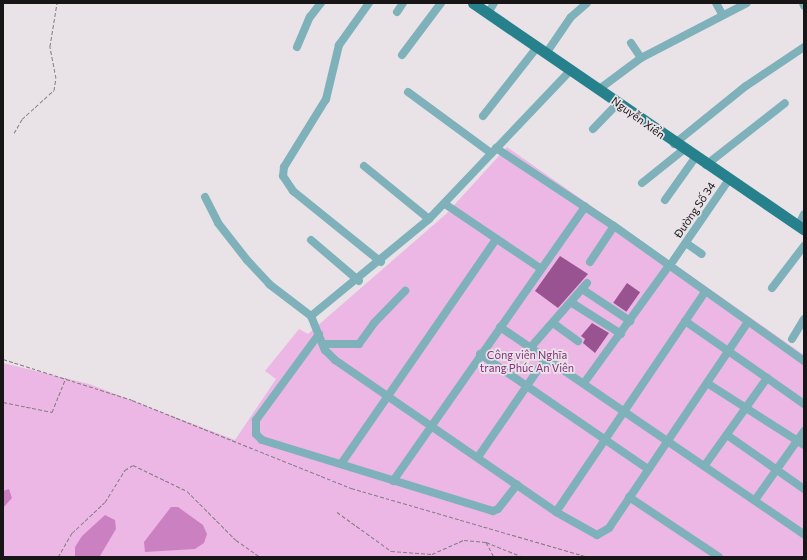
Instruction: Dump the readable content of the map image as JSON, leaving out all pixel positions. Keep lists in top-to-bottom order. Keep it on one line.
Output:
{"streets":{"main road":["Nguyễn Xiển"],"street":["Đường Số 34"]},"crossings":[["Nguyễn Xiển","Đường Số 34"]],"parks":["Công viên Nghĩa trang Phúc An Viên"]}
